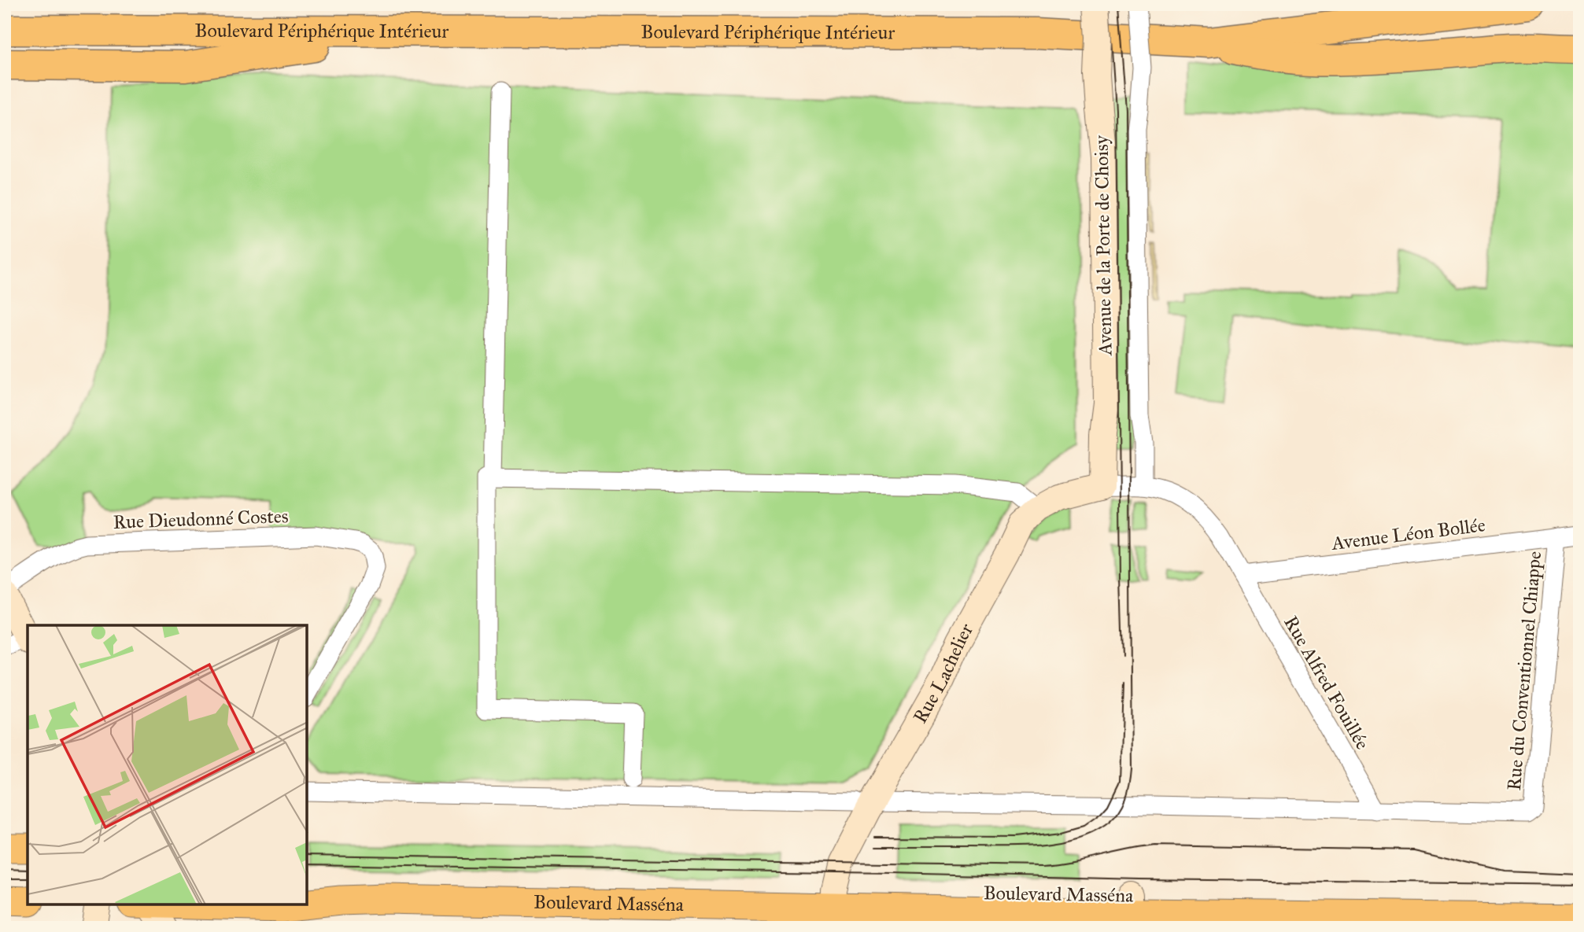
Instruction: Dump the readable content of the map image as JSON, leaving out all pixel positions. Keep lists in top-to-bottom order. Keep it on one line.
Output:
{"streets":{"highway":["Boulevard Périphérique Intérieur"],"main road":["Avenue de la Porte de Choisy","Rue Lachelier","Boulevard Masséna"],"street":["Rue Dieudonné Costes","Avenue Léon Bollée","Rue du Conventionnel Chiappe","Rue Alfred Fouillée"]},"crossings":[["Avenue de la Porte de Choisy","Rue Lachelier"],["Avenue de la Porte de Choisy","Rue Alfred Fouillée"],["Avenue Léon Bollée","Rue du Conventionnel Chiappe"],["Avenue Léon Bollée","Rue Alfred Fouillée"],["Rue du Conventionnel Chiappe","Rue Alfred Fouillée"],["Rue Lachelier","Rue Alfred Fouillée"],["Rue Lachelier","Boulevard Masséna"]]}
